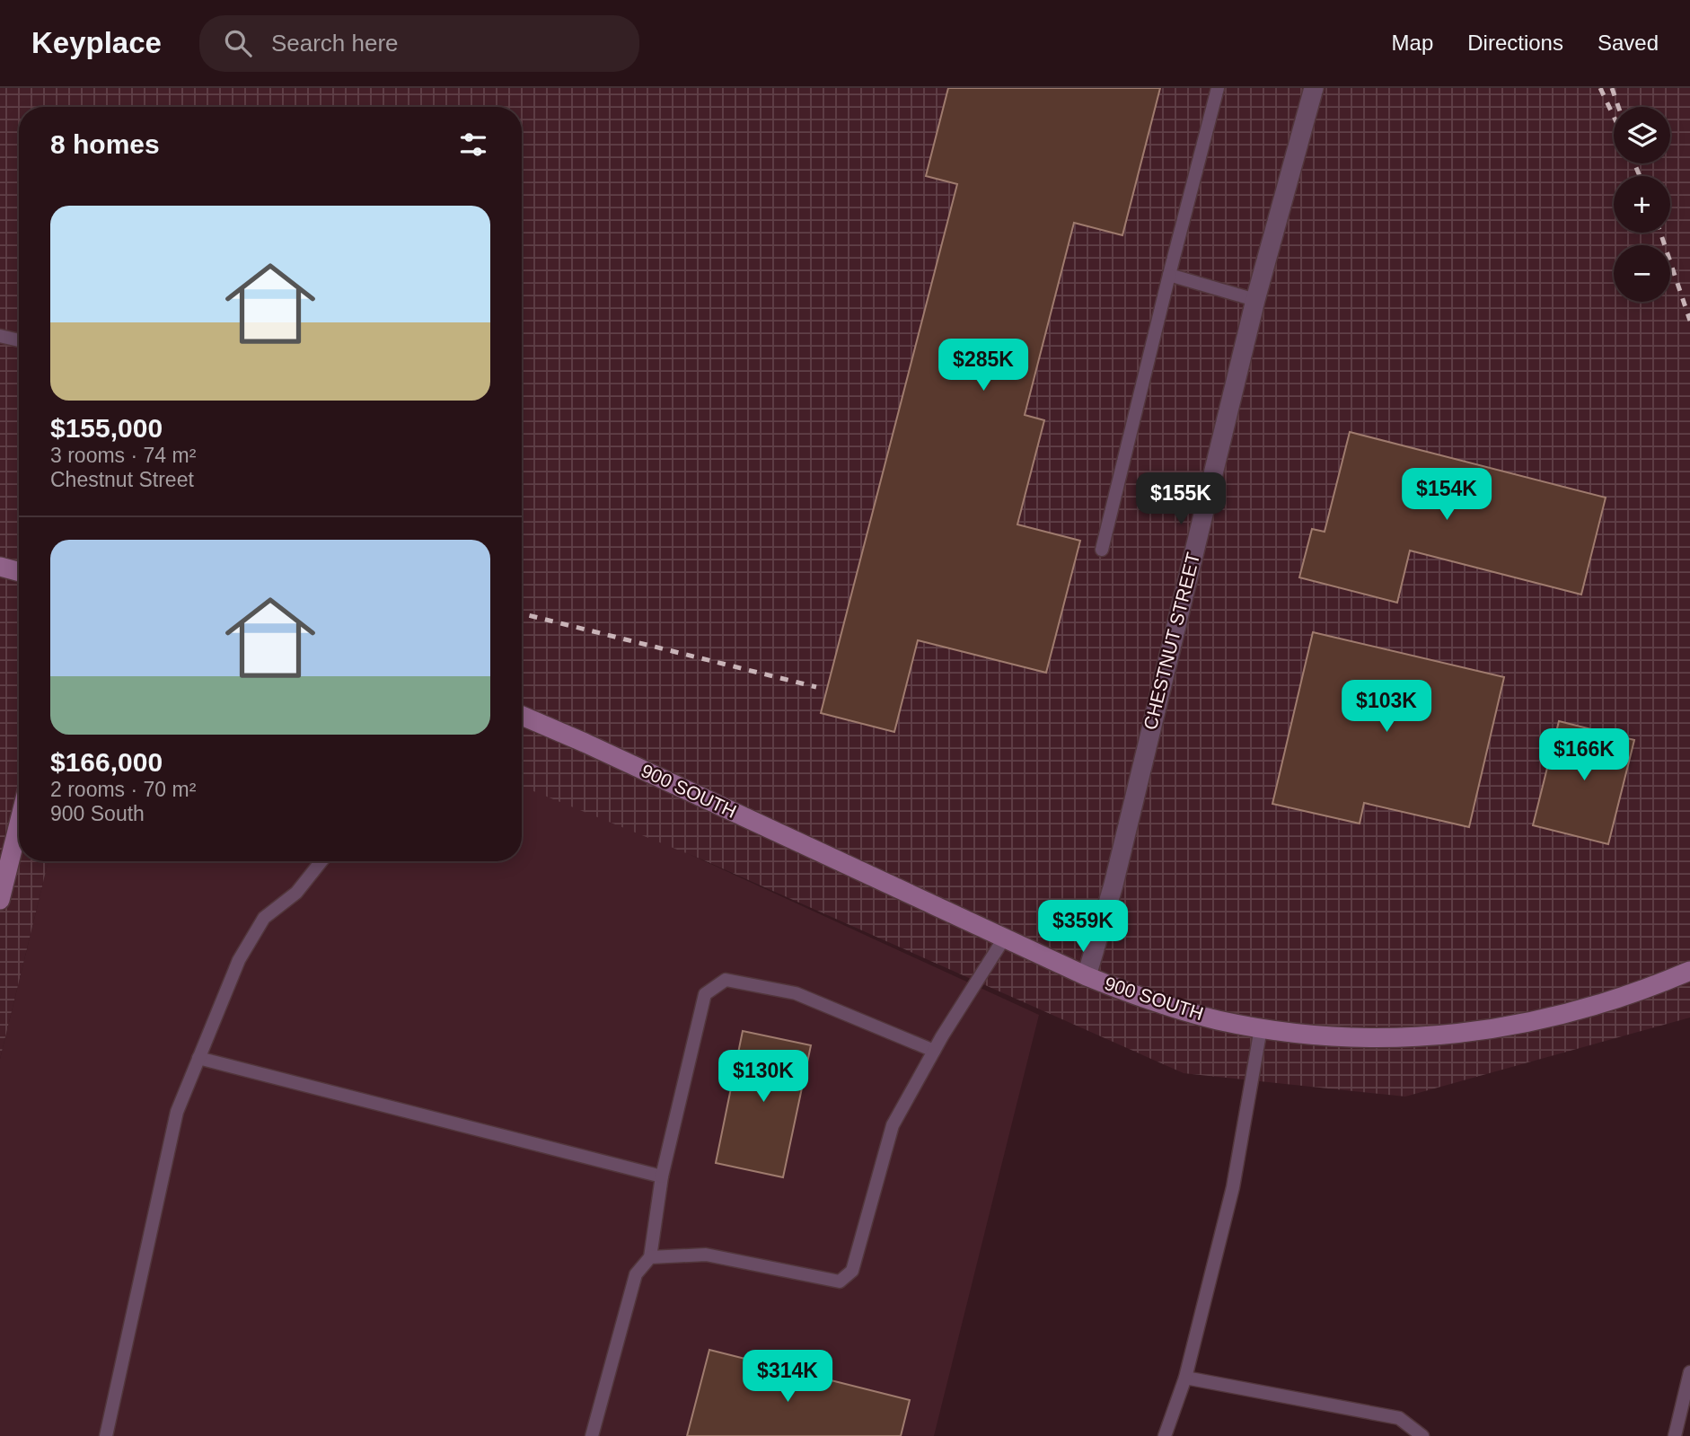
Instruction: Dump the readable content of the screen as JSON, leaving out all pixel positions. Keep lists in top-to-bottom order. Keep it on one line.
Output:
{"streets":{"street":["CHESTNUT STREET","900 SOUTH"]},"crossings":[["CHESTNUT STREET","900 SOUTH"]],"page":{"header":"Keyplace","search":"Search here","nav":["Map","Directions","Saved"],"map_buttons":["+","−"],"heading":"8 homes","list":[{"name":"$155,000","note":"3 rooms · 74 m² · Chestnut Street"},{"name":"$166,000","note":"2 rooms · 70 m² · 900 South"}],"price":["$285K","$154K","$155K","$103K","$166K","$359K","$130K","$314K"]}}
